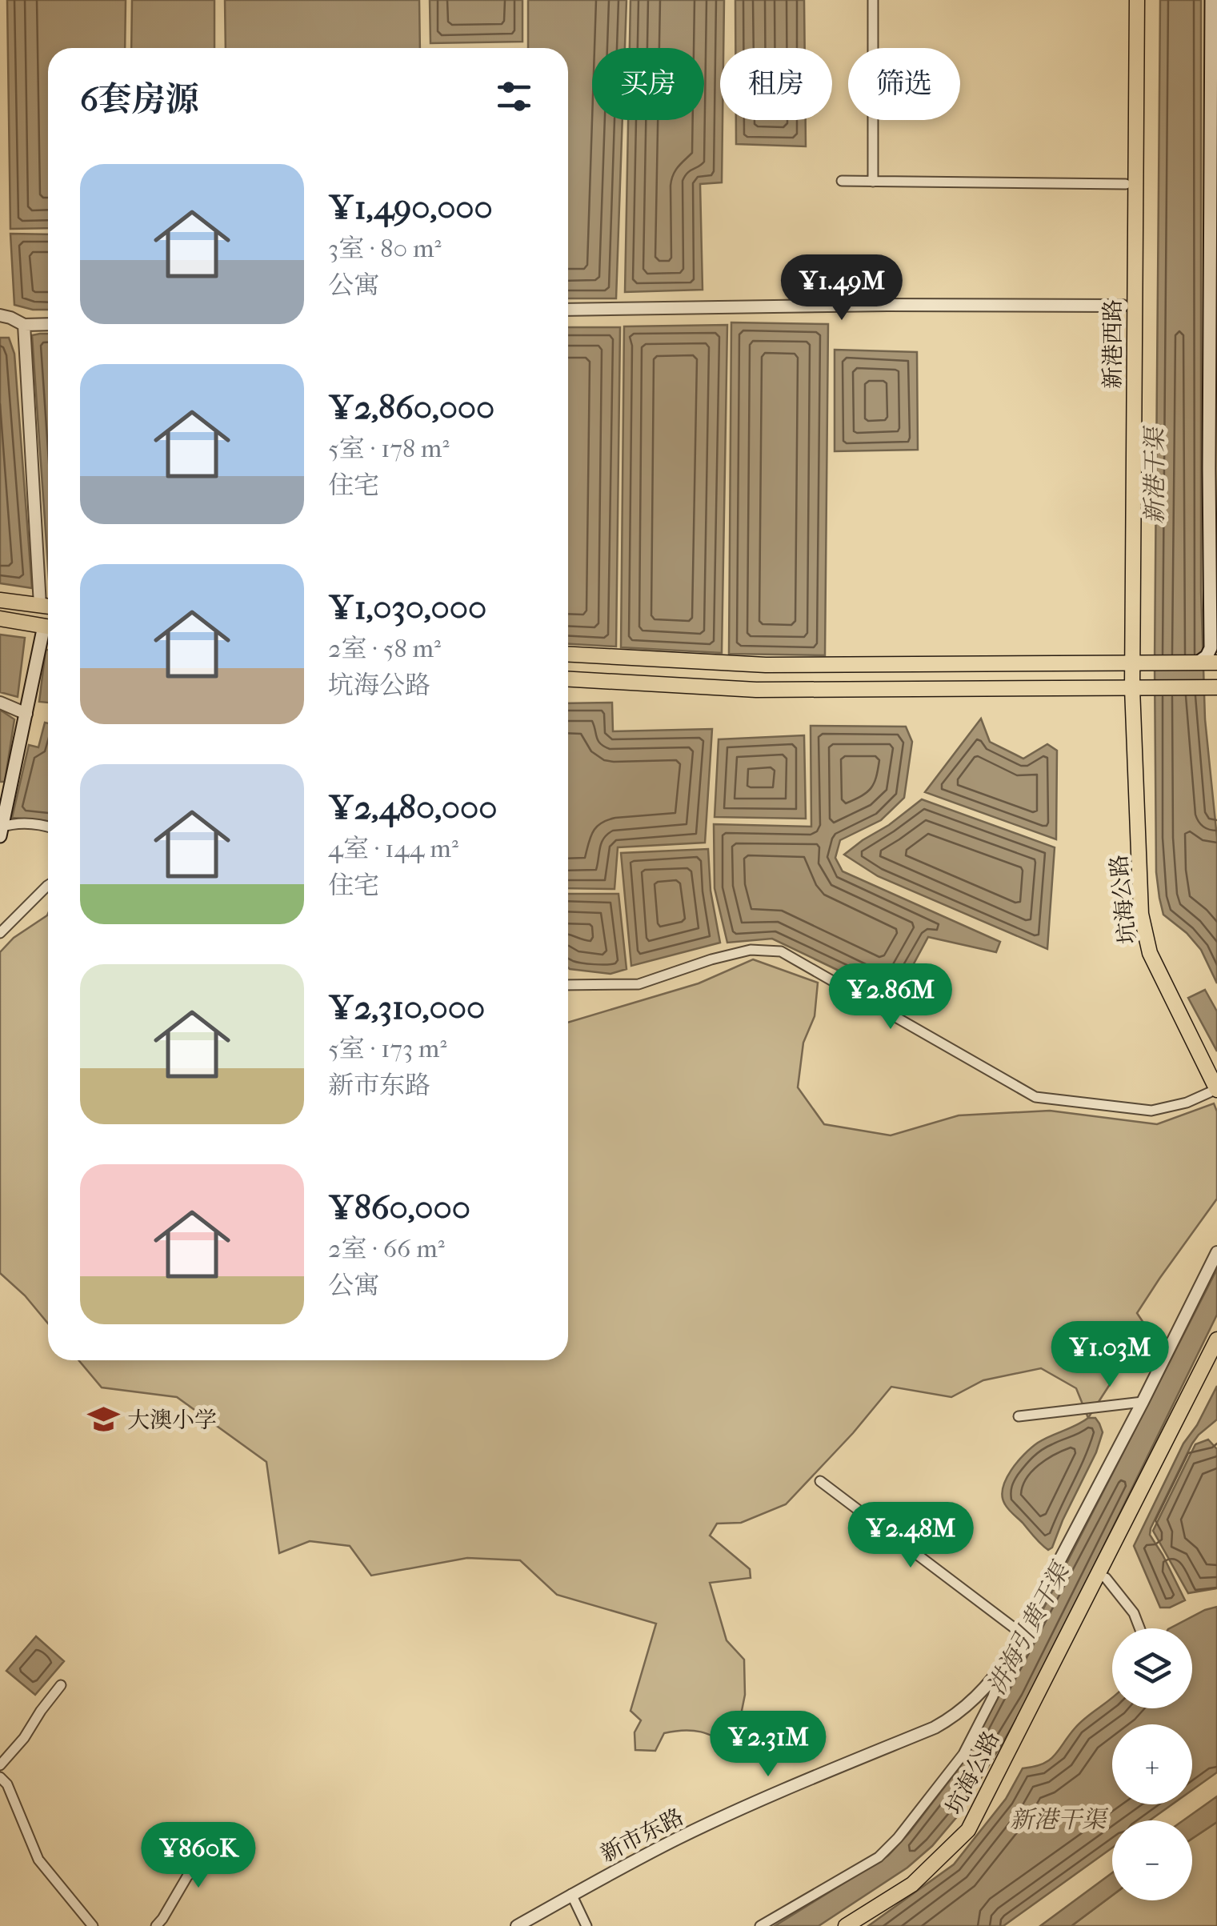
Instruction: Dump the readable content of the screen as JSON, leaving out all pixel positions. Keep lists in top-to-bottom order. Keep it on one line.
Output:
{"streets":{"main road":["新港西路","坑海公路"],"street":["新市东路"]},"crossings":[["新港西路","坑海公路"]],"water":["新港干渠","汫海引黄干渠"],"places":{"school or university":["大澳小学"]},"page":{"chip":["买房","租房","筛选"],"heading":"6套房源","list":[{"name":"¥1,490,000","note":"3室 · 80 m² · 公寓"},{"name":"¥2,860,000","note":"5室 · 178 m² · 住宅"},{"name":"¥1,030,000","note":"2室 · 58 m² · 坑海公路"},{"name":"¥2,480,000","note":"4室 · 144 m² · 住宅"},{"name":"¥2,310,000","note":"5室 · 173 m² · 新市东路"},{"name":"¥860,000","note":"2室 · 66 m² · 公寓"}],"price":["¥1.49M","¥2.86M","¥1.03M","¥2.48M","¥2.31M","¥860K"],"map_buttons":["+","−"]}}
